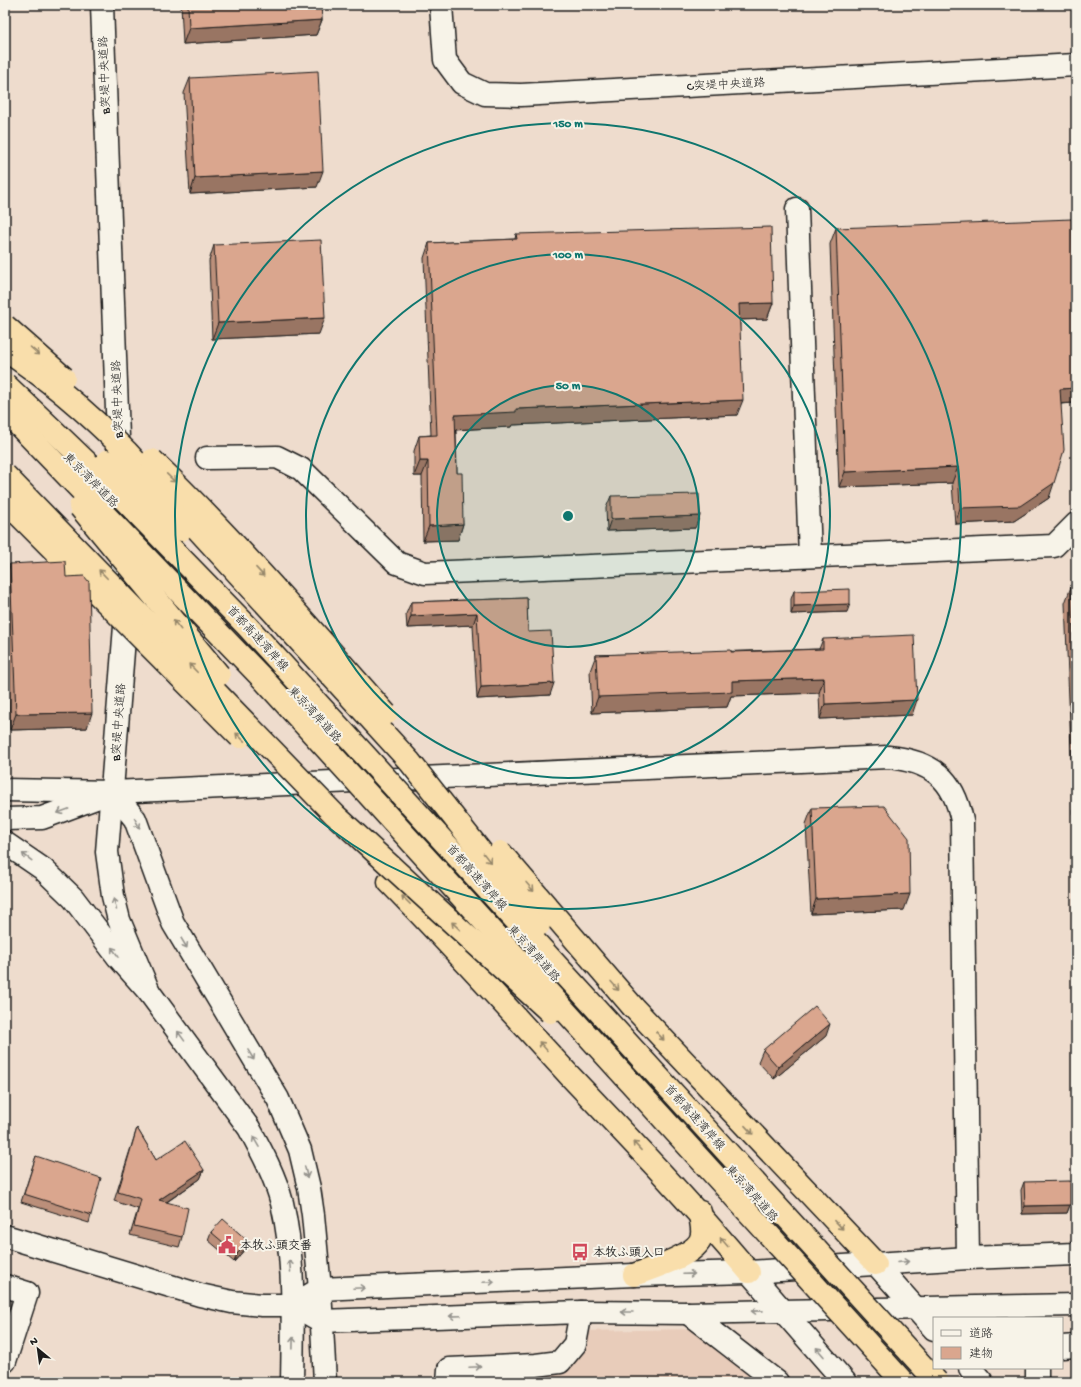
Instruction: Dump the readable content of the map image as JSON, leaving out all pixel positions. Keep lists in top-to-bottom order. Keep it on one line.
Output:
{"streets":{"highway":["東京湾岸道路","首都高速湾岸線"],"street":["B突堤中央道路","C突堤中央道路"]},"places":{"public building":["本牧ふ頭交番"],"bus stop":["本牧ふ頭入口"]},"legend":["道路","建物"],"north":"top left","rings":["150 m","100 m","50 m"]}
